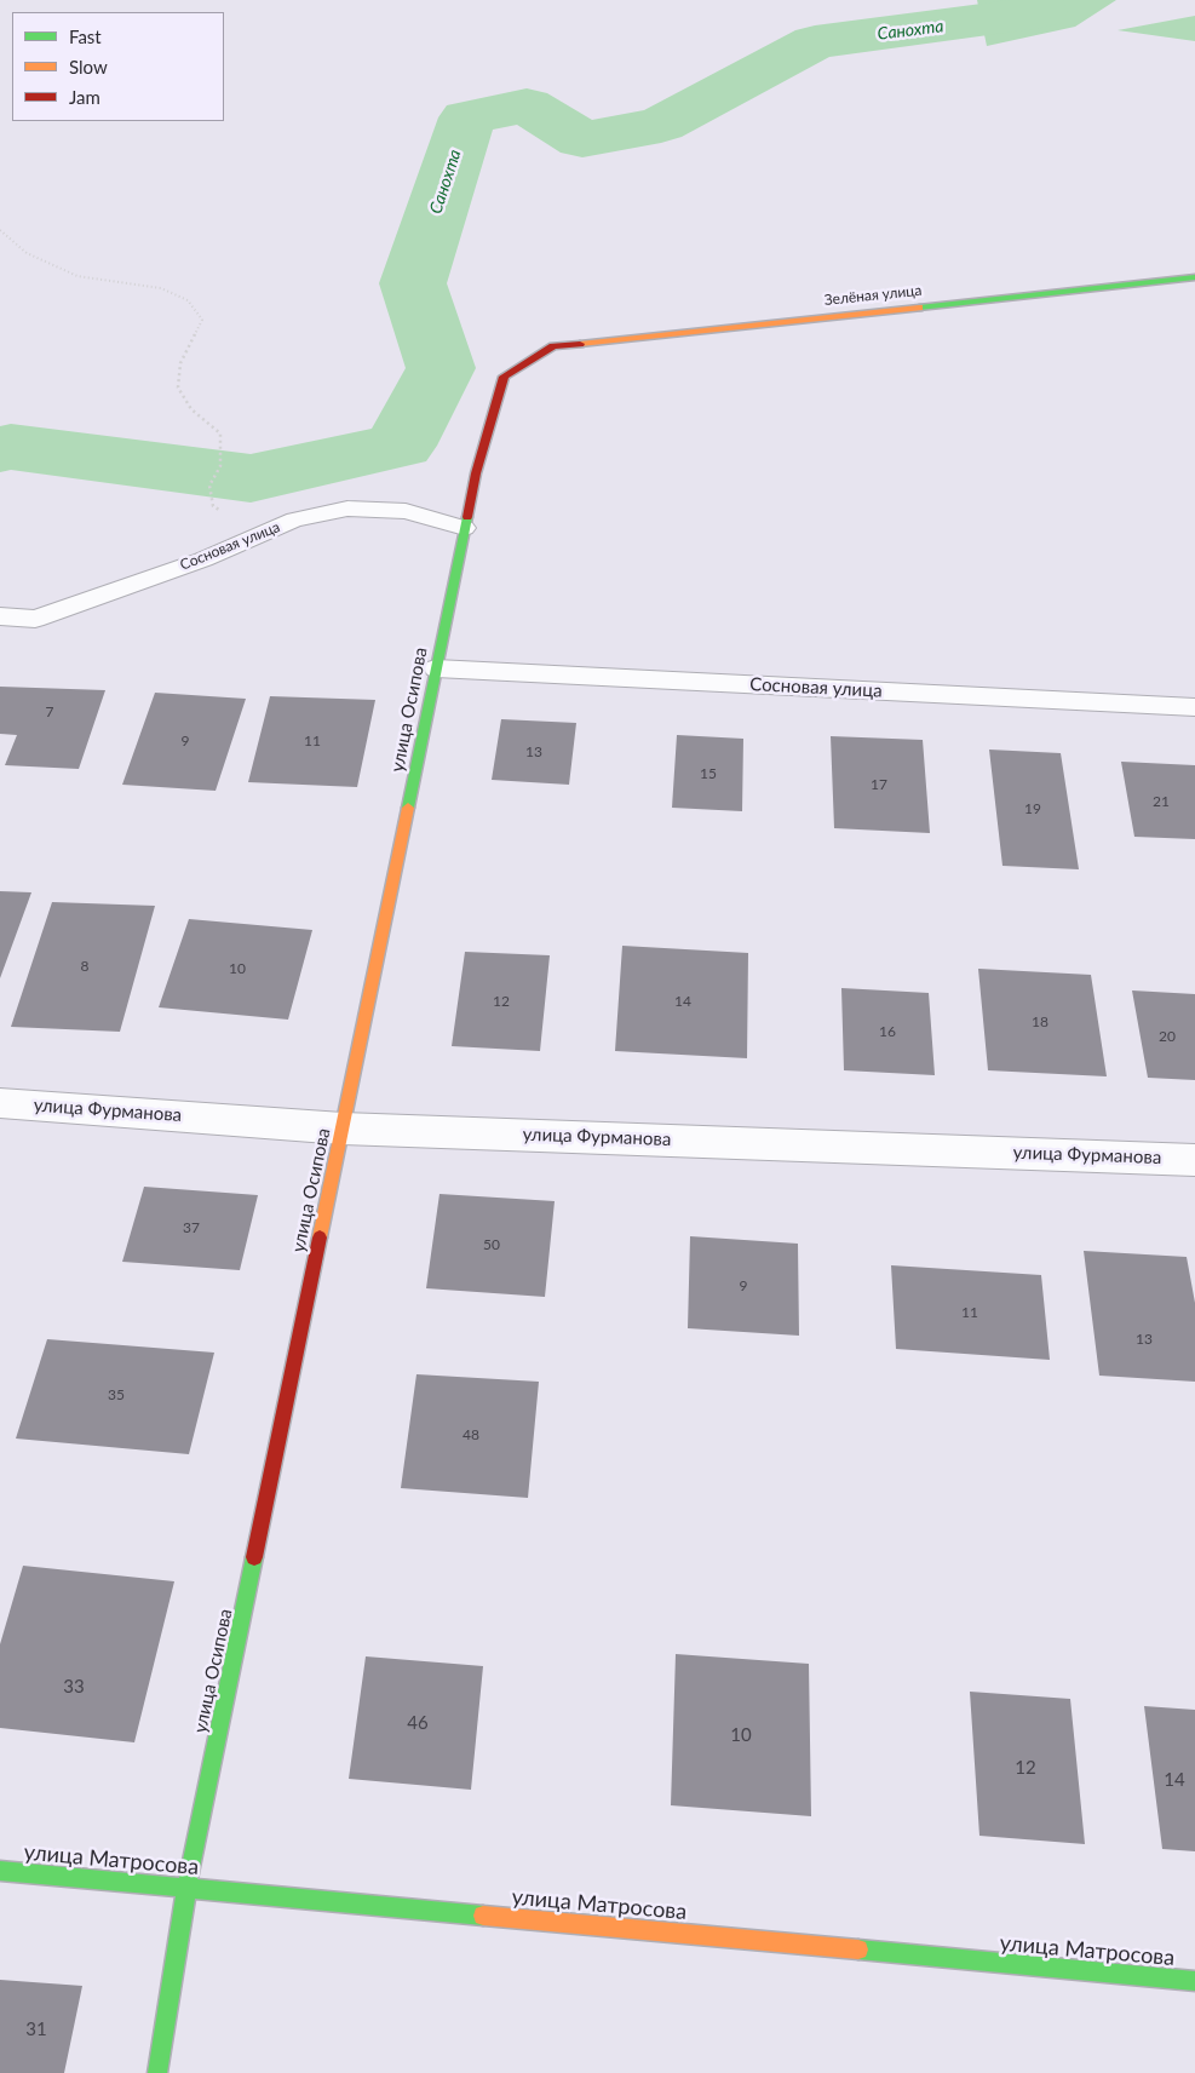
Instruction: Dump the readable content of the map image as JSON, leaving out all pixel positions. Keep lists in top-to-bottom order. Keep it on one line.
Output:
{"streets":{"street":["Зелёная улица","улица Осипова","улица Фурманова","улица Матросова"],"lane":["Сосновая улица"]},"crossings":[["Зелёная улица","улица Осипова"],["Сосновая улица","улица Осипова"],["улица Осипова","улица Фурманова"],["улица Осипова","улица Матросова"]],"water":["Санохта"],"house_numbers":["7","9","11","13","15","17","21","19","8","10","12","14","18","16","20","37","50","9","11","13","35","48","33","46","10","12","14","31"],"legend":["Fast","Slow","Jam"]}
